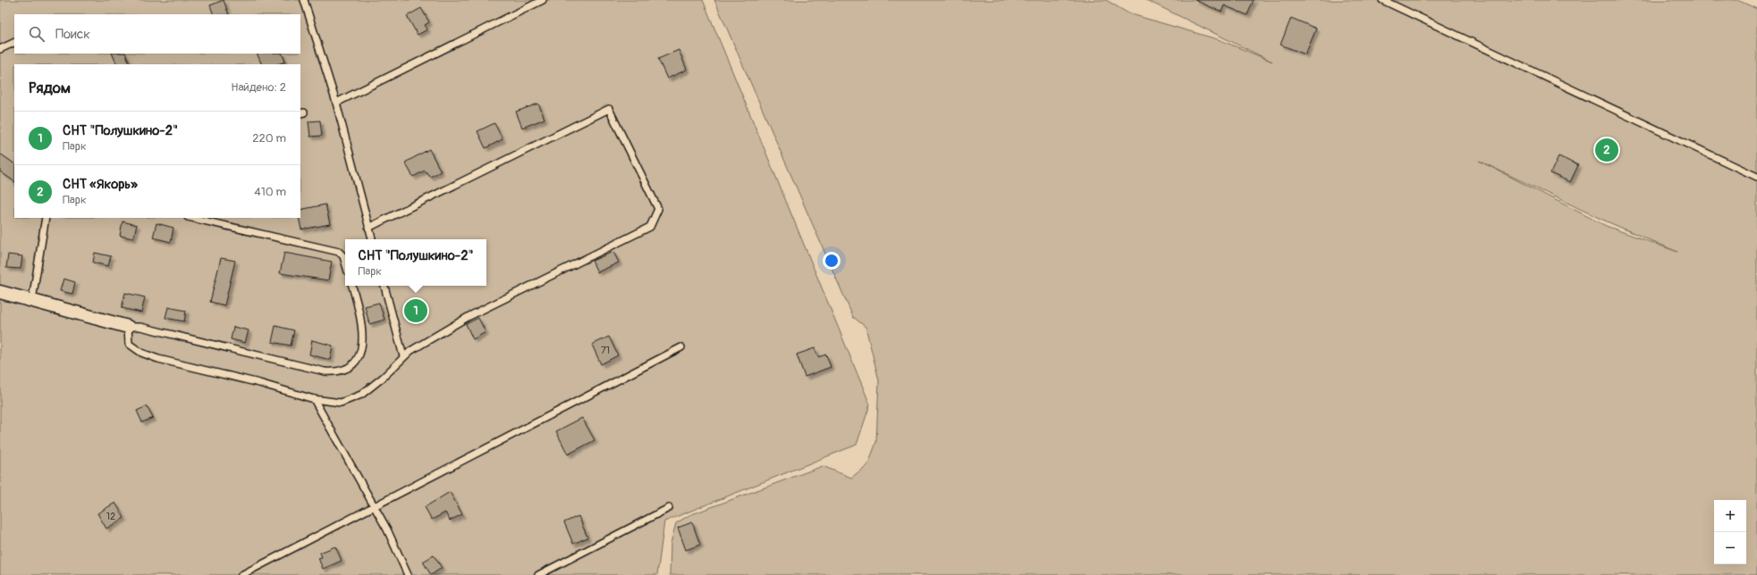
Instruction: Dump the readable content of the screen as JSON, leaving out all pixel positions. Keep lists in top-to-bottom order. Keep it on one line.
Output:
{"house_numbers":["71","12"],"page":{"search":"Поиск","heading":["Рядом","Найдено: 2"],"list":[{"mark":"1","name":"СНТ \"Полушкино-2\"","note":"Парк","value":"220 m"},{"mark":"2","name":"СНТ «Якорь»","note":"Парк","value":"410 m"}],"pins":["2","1"],"popup":["СНТ \"Полушкино-2\"","Парк"],"map_buttons":["+","−"]}}
